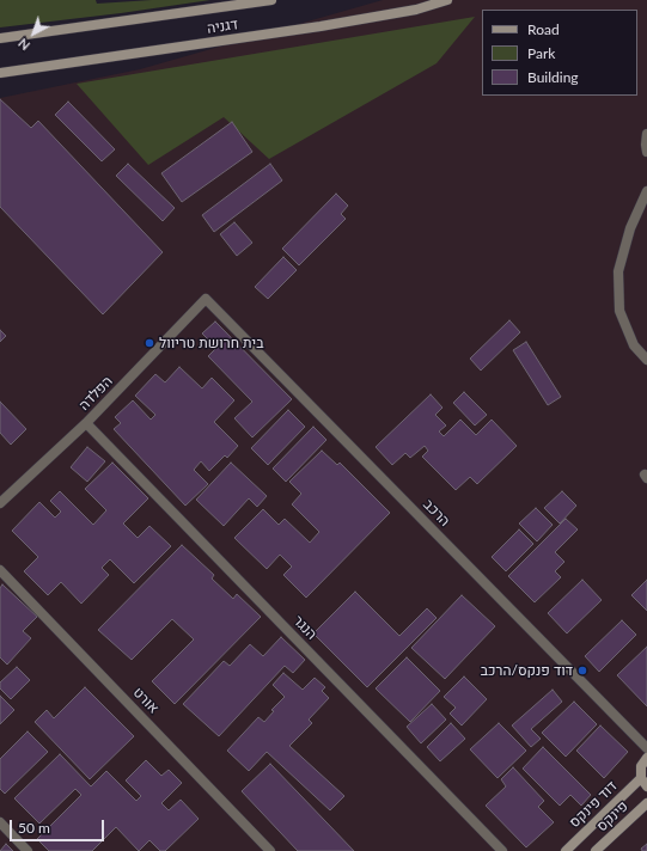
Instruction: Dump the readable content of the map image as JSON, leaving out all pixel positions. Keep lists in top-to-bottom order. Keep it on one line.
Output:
{"streets":{"main road":["דגניה","דוד פינקס","פינקס"],"street":["הפלדה","הרכב","הנגר","אורט"]},"crossings":[["הפלדה","הרכב"],["הפלדה","הנגר"]],"places":["בית חרושת טריוול","דוד פנקס/הרכב"],"legend":["Road","Park","Building"],"scale_bar":"50 m","north":"bottom left"}
